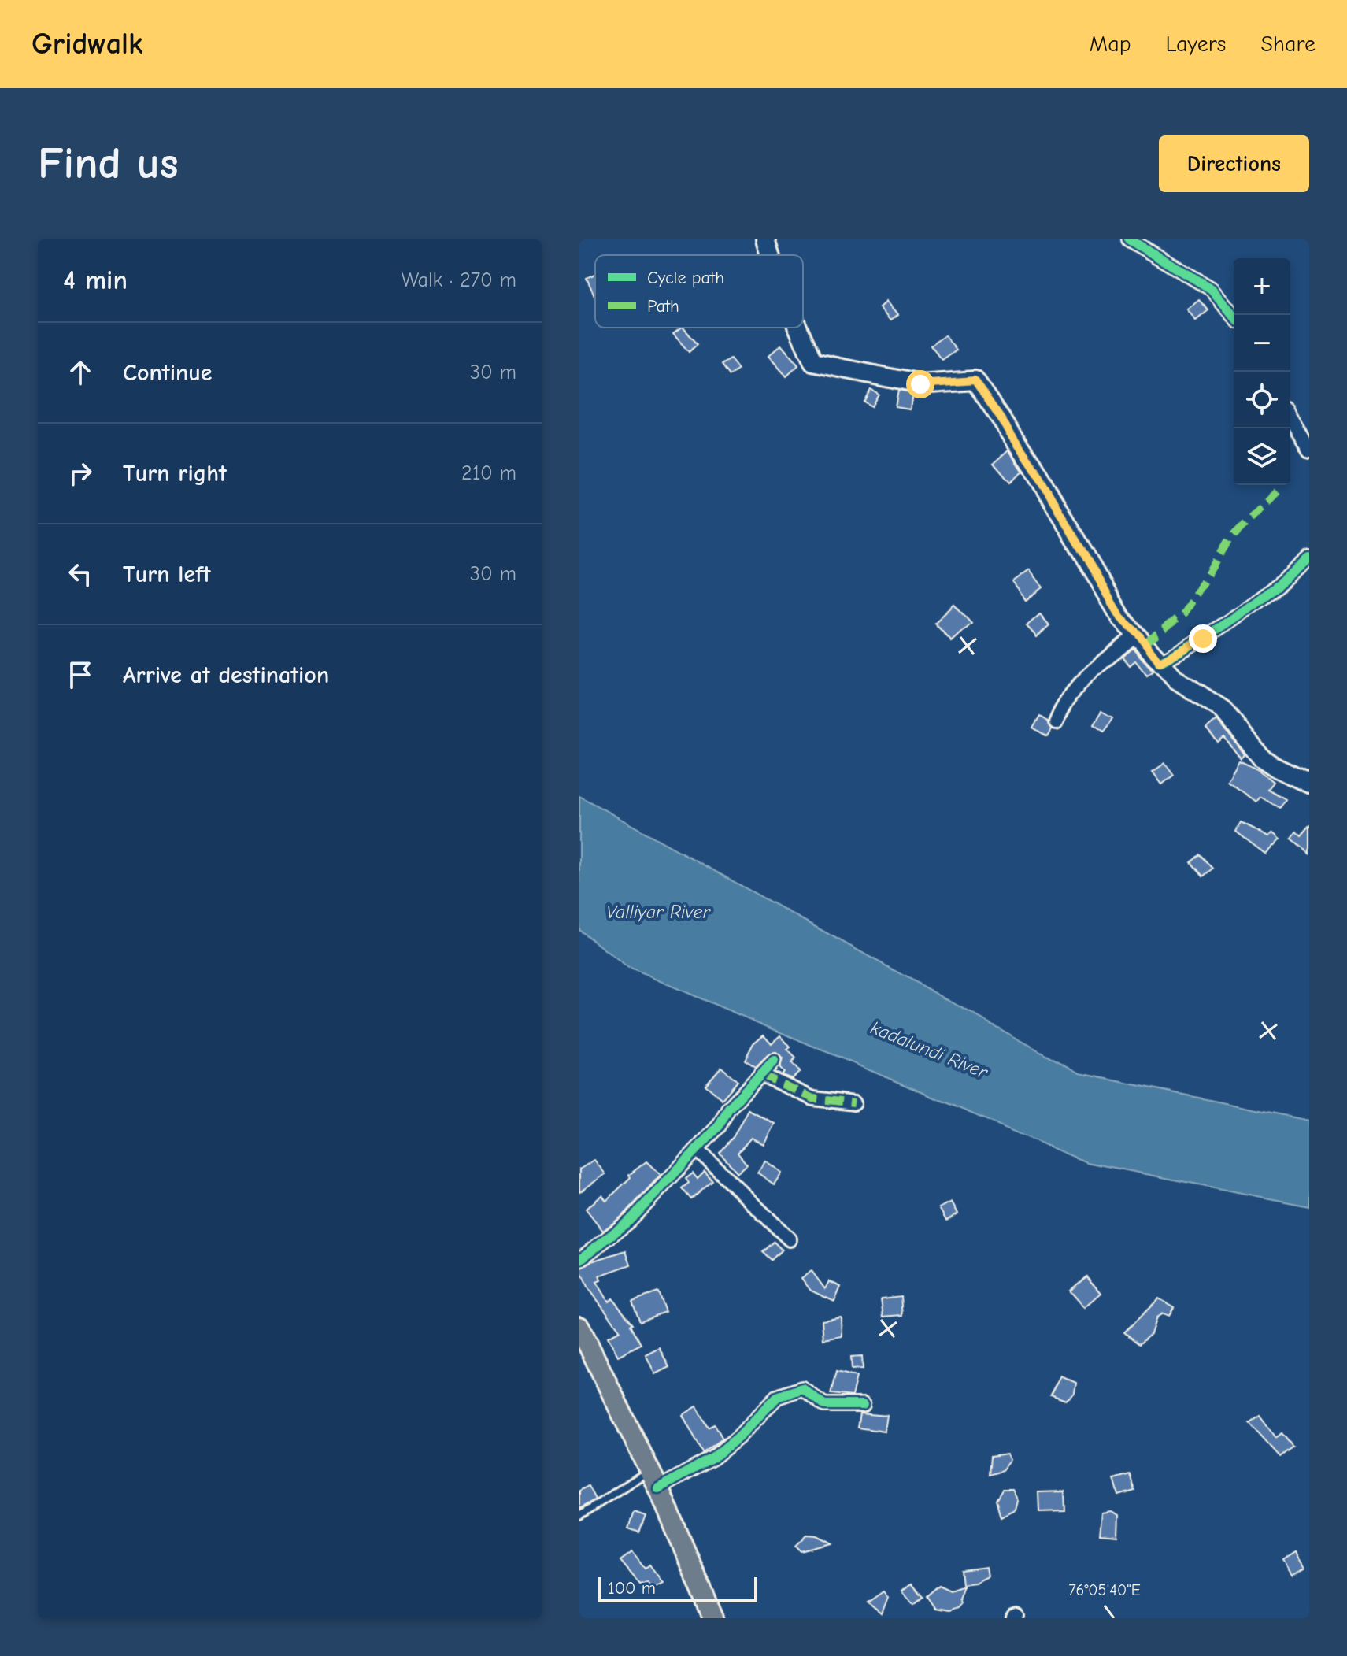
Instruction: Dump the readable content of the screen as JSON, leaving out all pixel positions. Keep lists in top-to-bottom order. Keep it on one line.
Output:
{"water":["Valliyar River","kadalundi River"],"legend":["Cycle path","Path"],"scale_bar":"100 m","page":{"header":"Gridwalk","nav":["Map","Layers","Share"],"buttons":"Directions","title":"Find us","heading":["4 min","Walk · 270 m"],"map_buttons":["+","−"],"list":[["Continue","30 m"],["Turn right","210 m"],["Turn left","30 m"],"Arrive at destination"],"scale":"100 m"},"coordinates":["76°05'40\"E"]}
